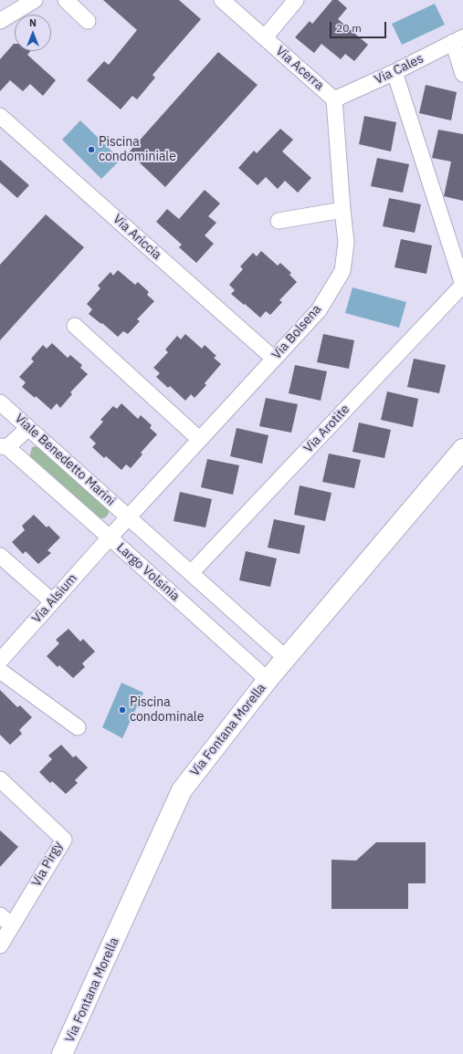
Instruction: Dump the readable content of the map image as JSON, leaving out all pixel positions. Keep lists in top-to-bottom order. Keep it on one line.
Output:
{"streets":{"street":["Via Acerra","Via Cales","Via Ariccia","Via Bolsena","Via Arotite","Viale Benedetto Marini","Largo Volsinia","Via Alsium","Via Fontana Morella","Via Pirgy"]},"crossings":[["Via Acerra","Via Cales"],["Via Acerra","Via Bolsena"],["Via Cales","Via Bolsena"],["Via Ariccia","Via Bolsena"],["Via Bolsena","Viale Benedetto Marini"],["Via Bolsena","Largo Volsinia"],["Viale Benedetto Marini","Largo Volsinia"],["Largo Volsinia","Via Alsium"],["Largo Volsinia","Via Fontana Morella"]],"places":["Piscina condominiale","Piscina condominale"],"scale_bar":"20 m","north":"top"}
